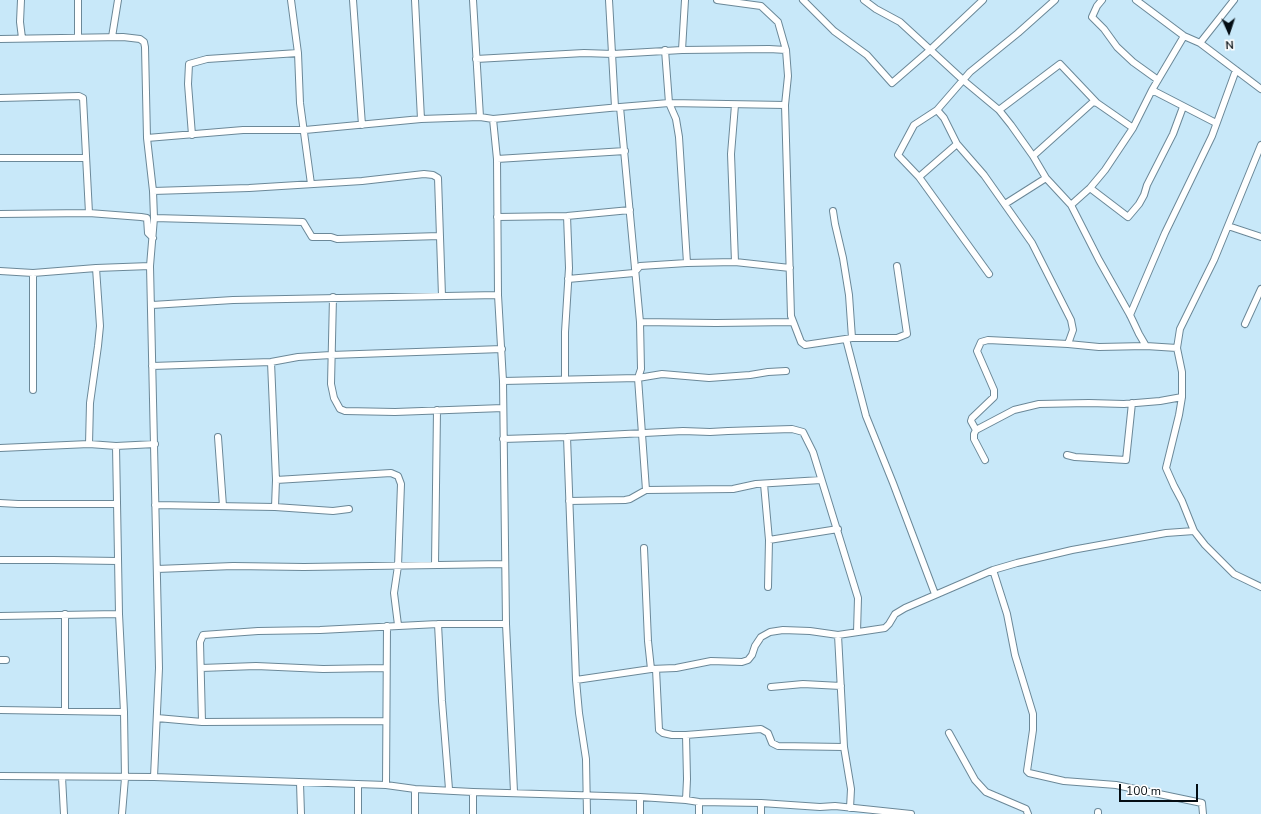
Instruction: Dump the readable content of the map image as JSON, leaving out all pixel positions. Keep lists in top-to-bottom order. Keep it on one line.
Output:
{"scale_bar":"100 m","north":"bottom"}
